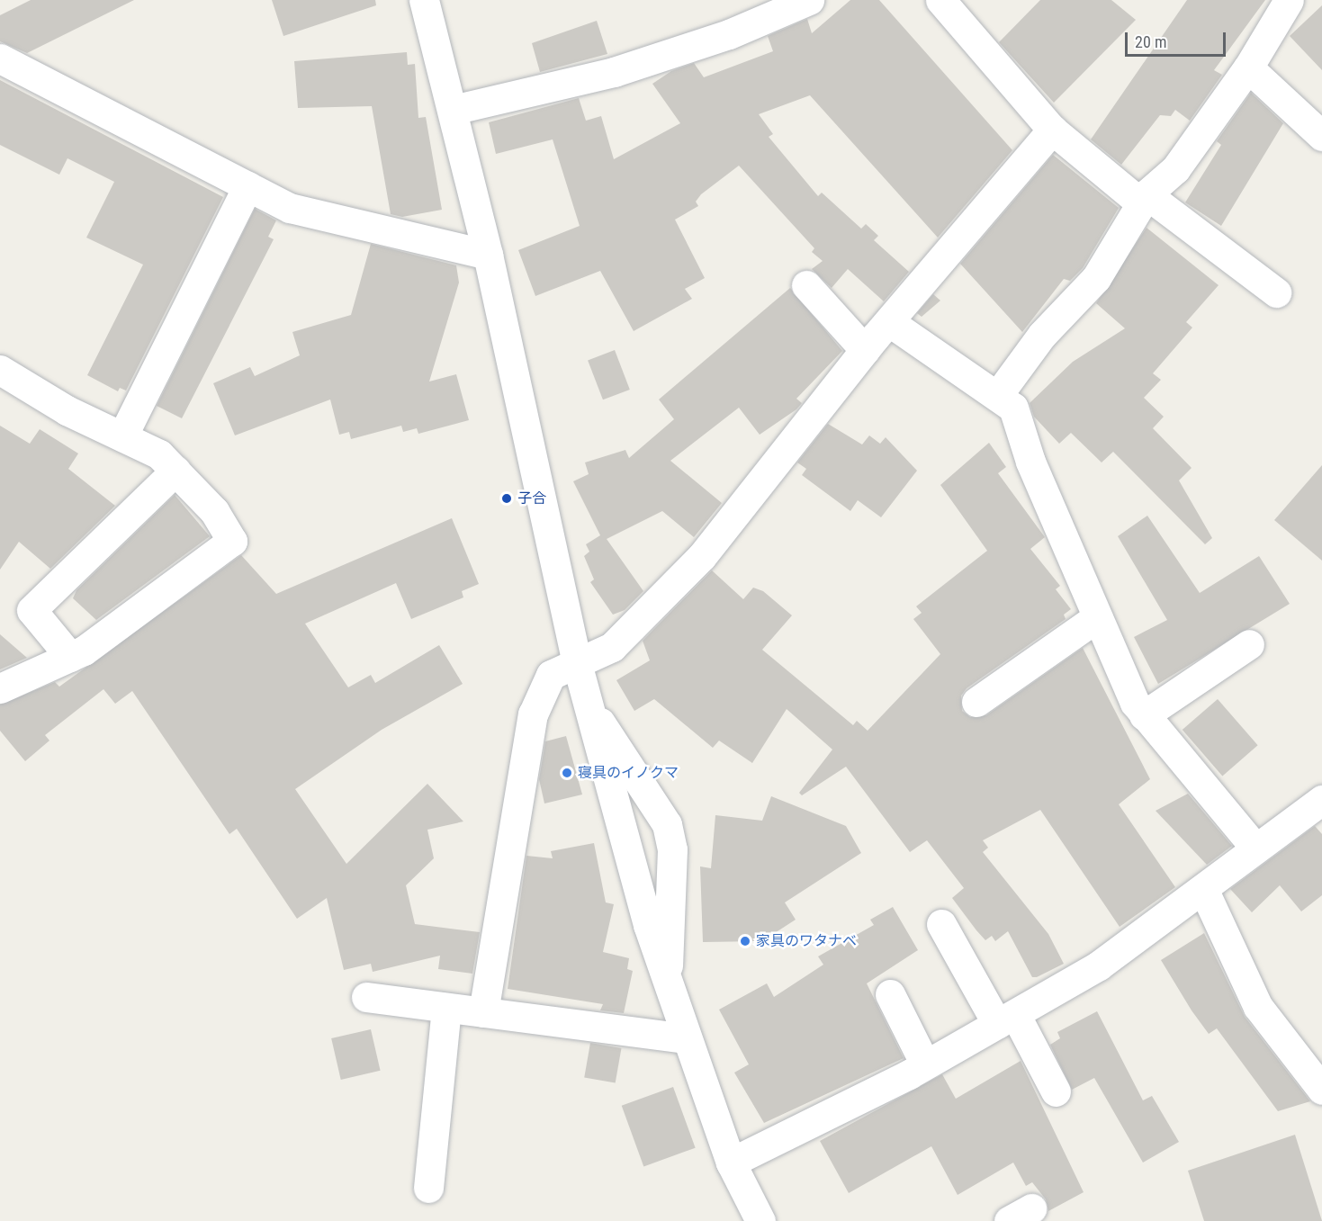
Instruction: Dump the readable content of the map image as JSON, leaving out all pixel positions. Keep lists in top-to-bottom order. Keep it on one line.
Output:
{"places":["子合","寝具のイノクマ","家具のワタナベ"],"scale_bar":"20 m"}
